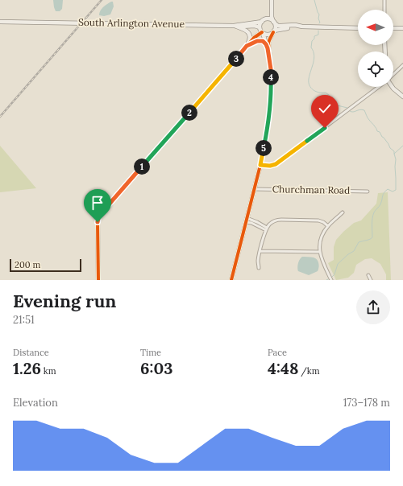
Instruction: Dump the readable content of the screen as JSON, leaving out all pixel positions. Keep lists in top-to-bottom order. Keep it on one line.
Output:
{"streets":{"street":["South Arlington Avenue","Churchman Road"]},"scale_bar":"200 m","north":"left","page":{"pins":["3","4","2","5","1"],"scale":"200 m","heading":["Evening run","21:51"],"stats":[["Distance","1.26 km"],["Time","6:03"],["Pace","4:48 /km"]],"chart":["Elevation","173–178 m"]}}
